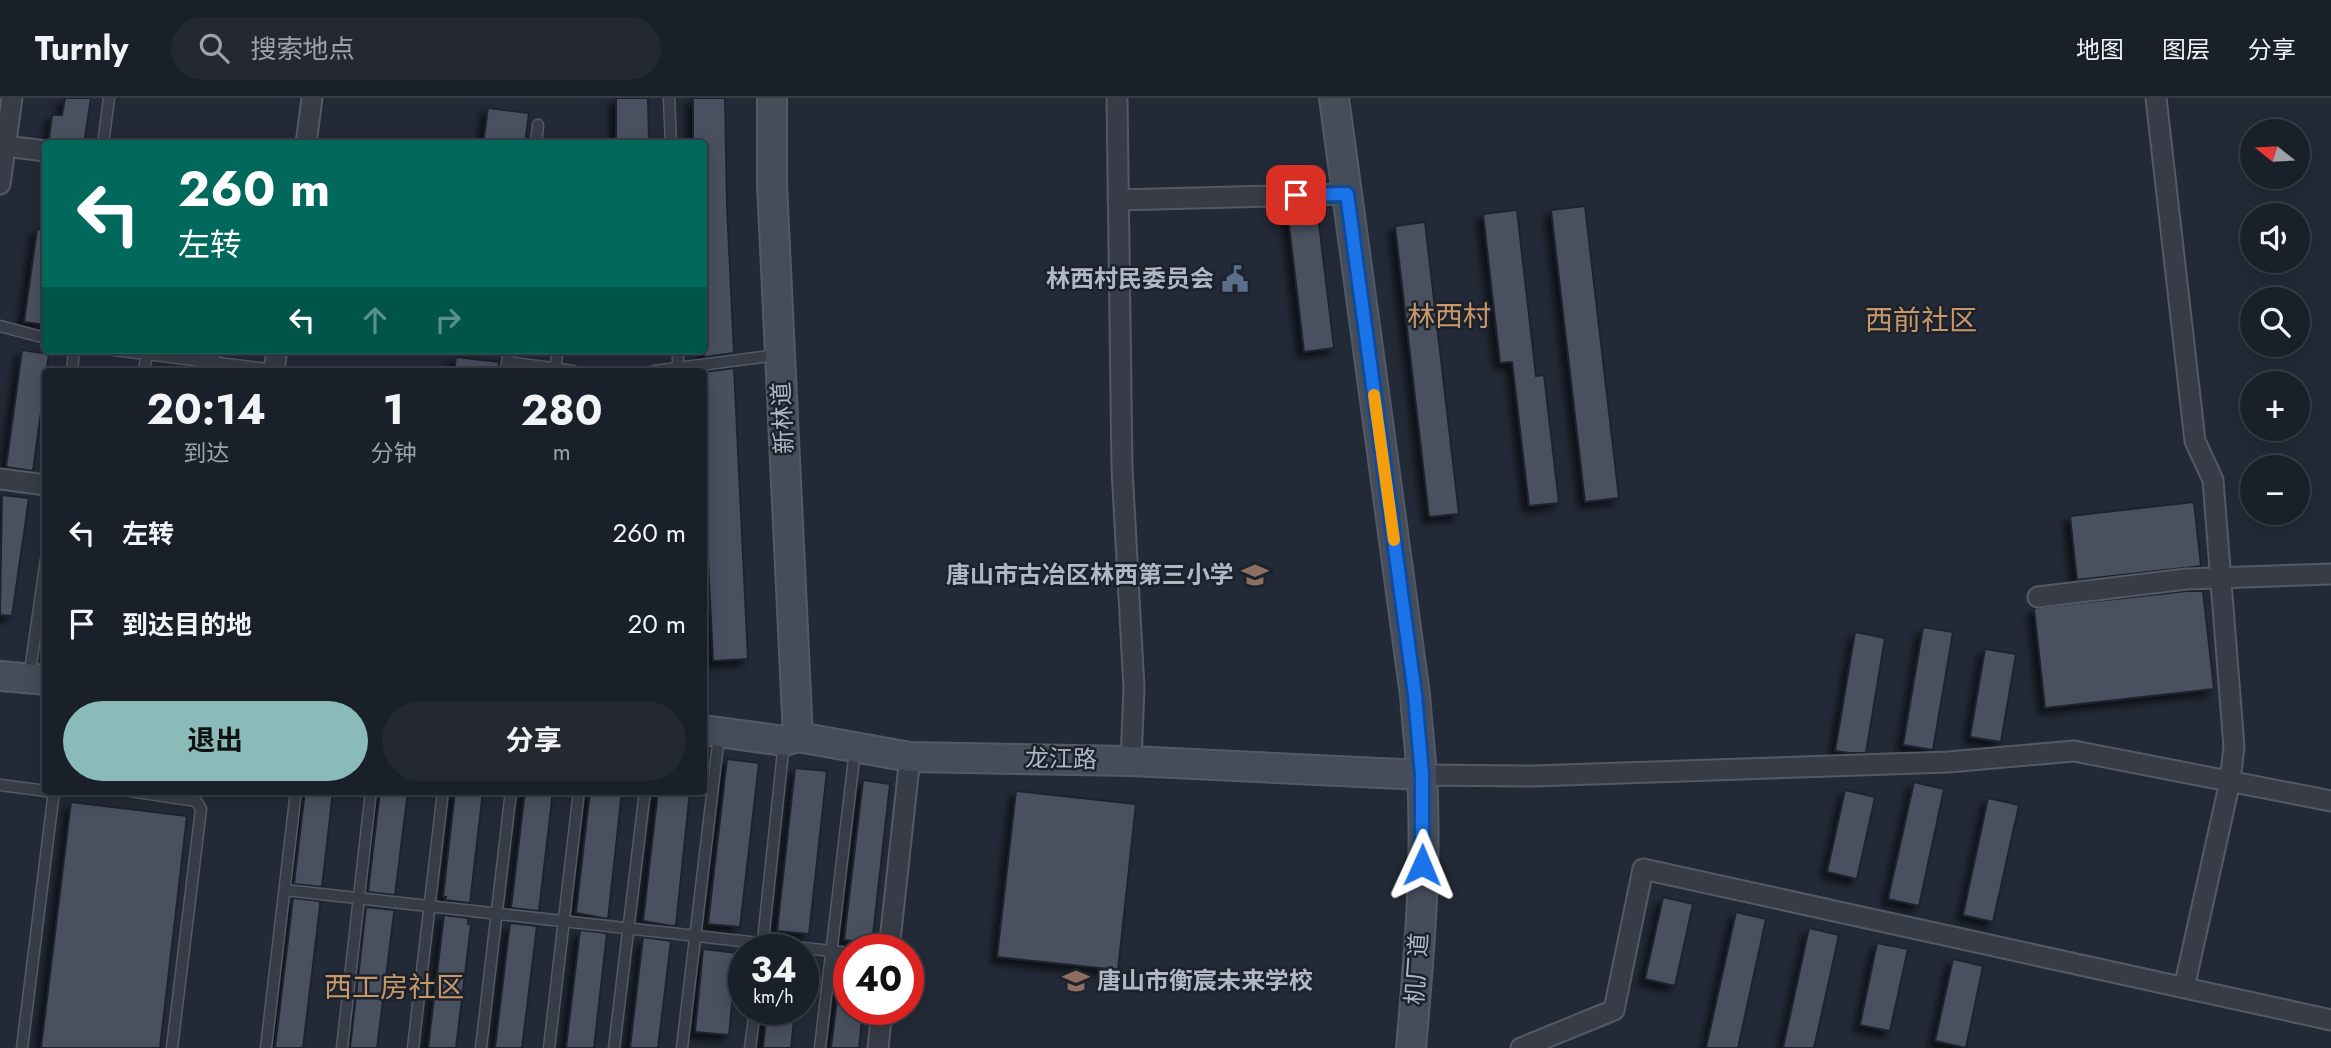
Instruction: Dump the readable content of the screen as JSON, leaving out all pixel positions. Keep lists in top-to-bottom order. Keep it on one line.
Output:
{"streets":{"street":["新林道","龙江路","机厂道"]},"crossings":[["新林道","龙江路"],["龙江路","机厂道"]],"districts":["林西村","西前社区","西工房社区"],"places":{"public building":["林西村民委员会"],"school or university":["唐山市古冶区林西第三小学","唐山市衡宸未来学校"]},"north":"left","page":{"header":"Turnly","search":"搜索地点","nav":["地图","图层","分享"],"map_buttons":["+","−"],"turn":["260 m","左转"],"eta":["20:14","到达","1","分钟","280","m"],"list":[{"name":"左转","value":"260 m"},{"name":"到达目的地","value":"20 m"}],"buttons":["退出","分享"],"speed":"34 km/h","limit":"40"}}
